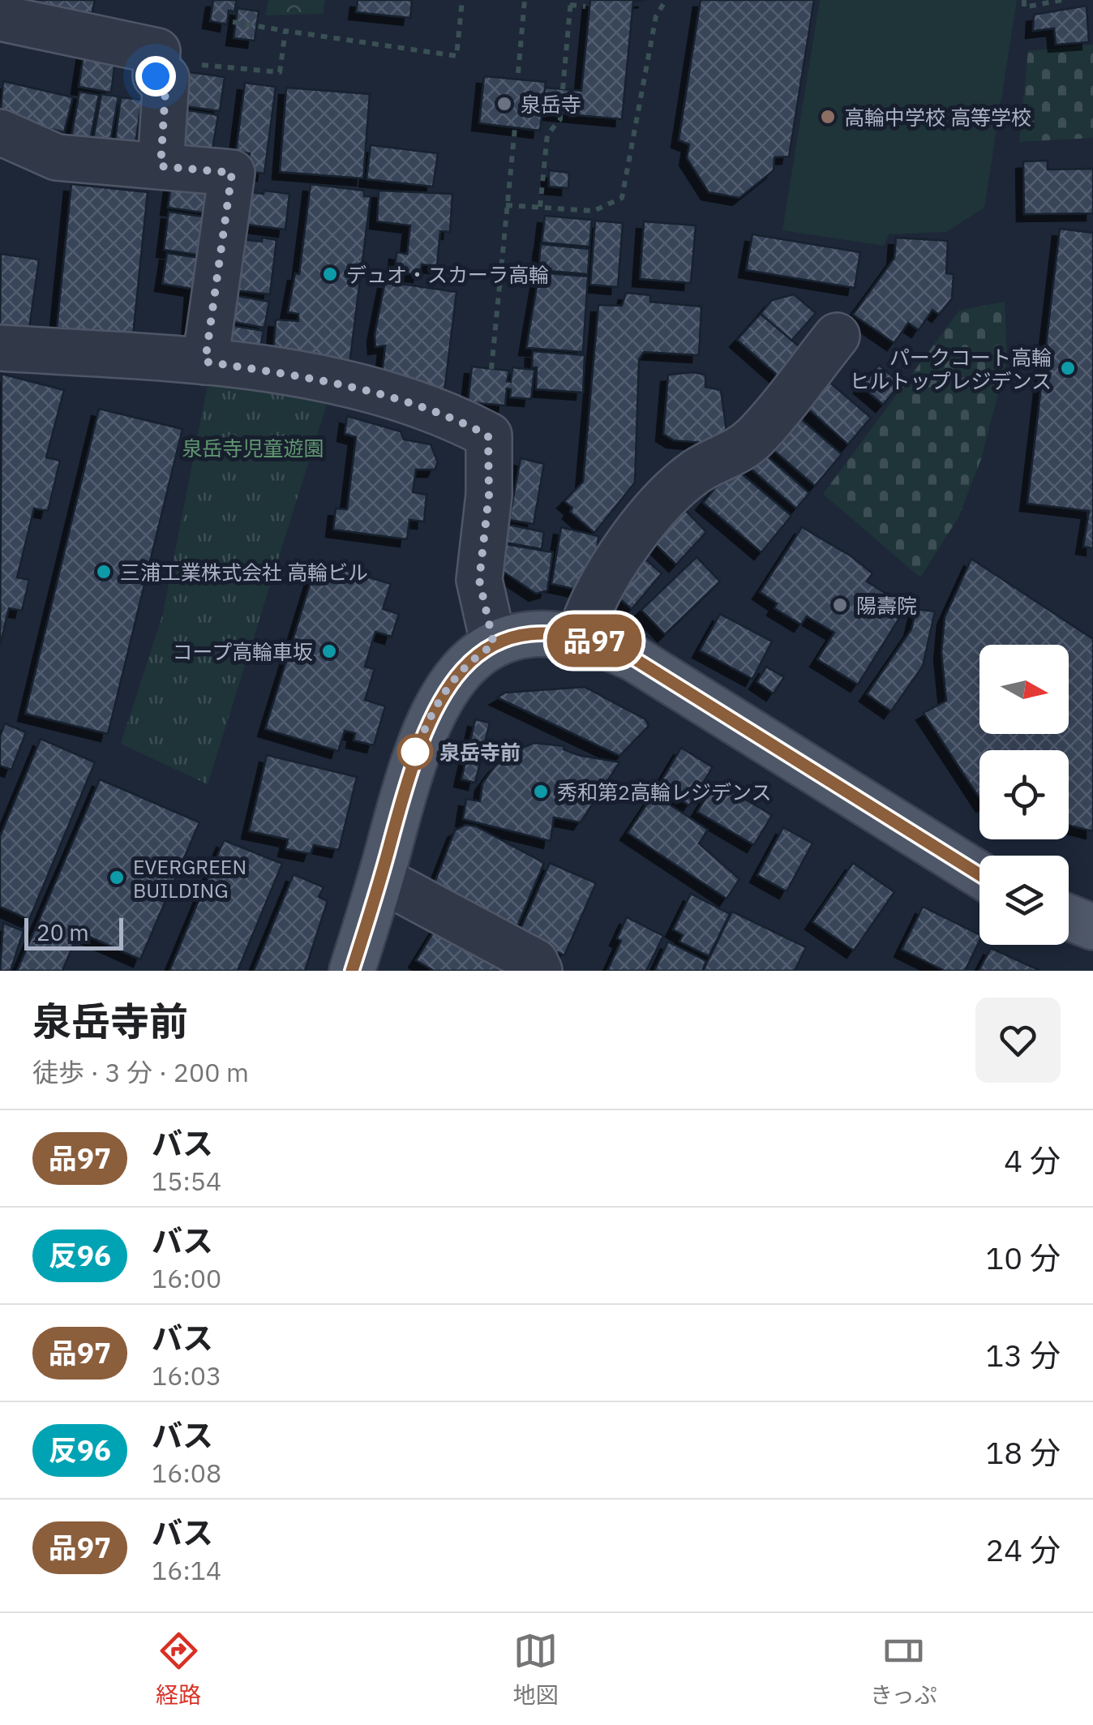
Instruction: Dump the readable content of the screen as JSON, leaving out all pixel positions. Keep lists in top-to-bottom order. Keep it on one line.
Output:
{"parks":["泉岳寺児童遊園"],"places":["泉岳寺","高輪中学校 高等学校","デュオ・スカーラ高輪","パークコート高輪 ヒルトップレジデンス","三浦工業株式会社 高輪ビル","陽壽院","コープ高輪車坂","泉岳寺前","秀和第2高輪レジデンス","EVERGREEN BUILDING"],"lines":["bus line 品97"],"scale_bar":"20 m","north":"right","page":{"on_map":"品97","scale":"20 m","heading":["泉岳寺前","徒歩 · 3 分 · 200 m"],"list":[{"mark":"品97","name":"バス","note":"15:54","value":"4 分"},{"mark":"反96","name":"バス","note":"16:00","value":"10 分"},{"mark":"品97","name":"バス","note":"16:03","value":"13 分"},{"mark":"反96","name":"バス","note":"16:08","value":"18 分"},{"mark":"品97","name":"バス","note":"16:14","value":"24 分"}],"tabs":["経路","地図","きっぷ"]}}
